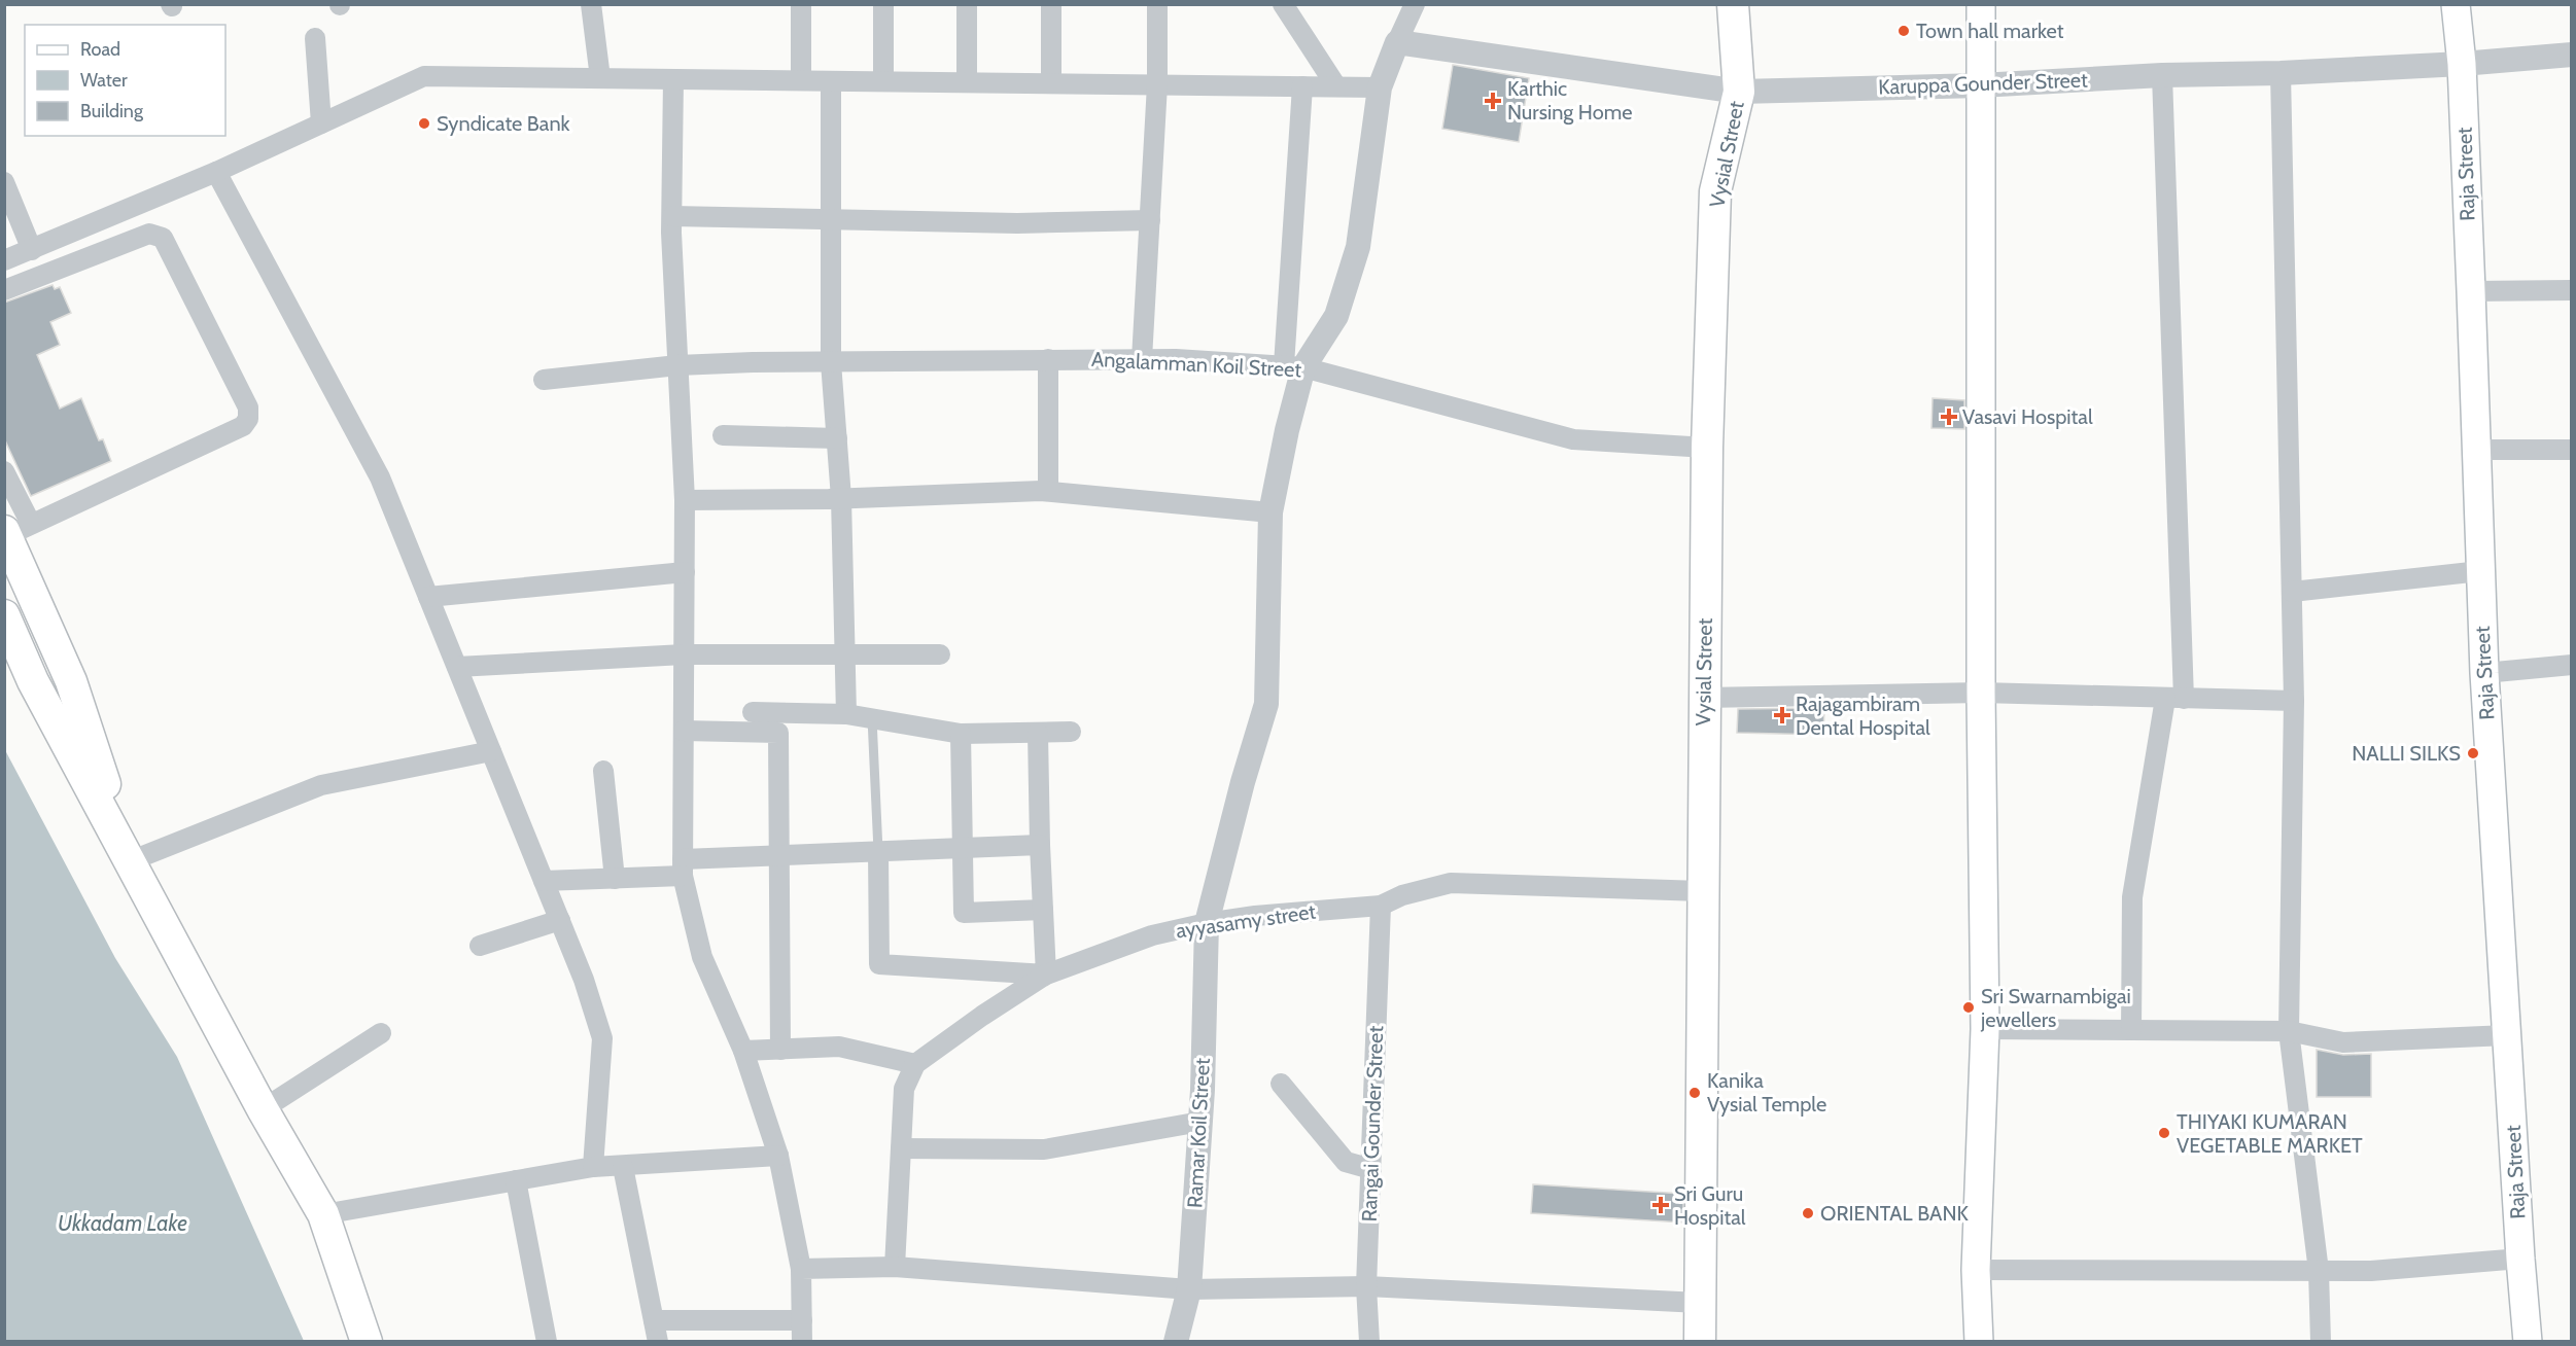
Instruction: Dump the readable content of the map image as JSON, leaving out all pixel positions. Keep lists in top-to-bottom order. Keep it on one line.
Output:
{"streets":{"main road":["Vysial Street","Raja Street"],"street":["Karuppa Gounder Street","Angalamman Koil Street","ayyasamy street","Rangai Gounder Street","Ramar Koil Street"]},"crossings":[["Karuppa Gounder Street","Vysial Street"],["Karuppa Gounder Street","Raja Street"],["Karuppa Gounder Street","Ramar Koil Street"],["Vysial Street","Angalamman Koil Street"],["Vysial Street","ayyasamy street"],["Angalamman Koil Street","Ramar Koil Street"],["ayyasamy street","Rangai Gounder Street"],["ayyasamy street","Ramar Koil Street"]],"water":["Ukkadam Lake"],"places":{"other":["Town hall market","Syndicate Bank","NALLI SILKS","Sri Swarnambigai jewellers","Kanika Vysial Temple","THIYAKI KUMARAN VEGETABLE MARKET","ORIENTAL BANK"],"health":["Karthic Nursing Home","Vasavi Hospital","Rajagambiram Dental Hospital","Sri Guru Hospital"]},"legend":["Road","Water","Building"]}
